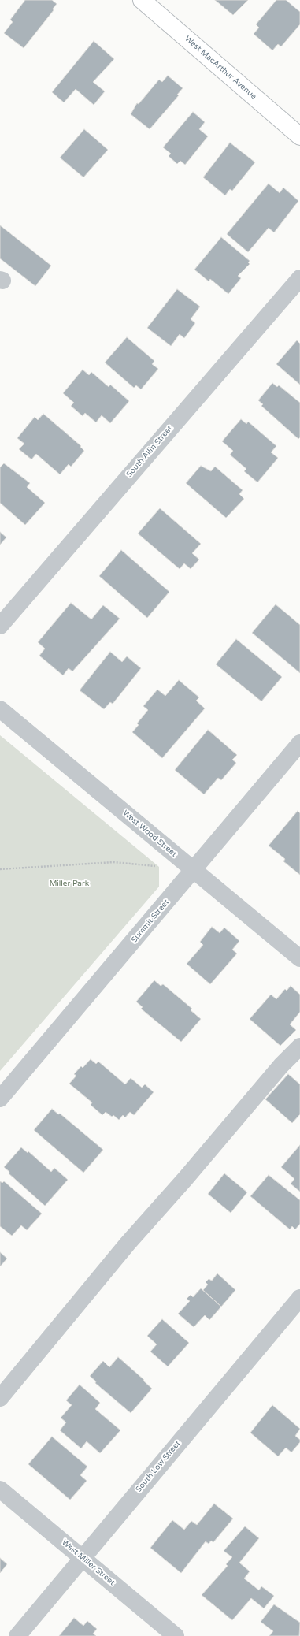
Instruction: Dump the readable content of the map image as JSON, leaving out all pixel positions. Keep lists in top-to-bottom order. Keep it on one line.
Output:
{"streets":{"main road":["West MacArthur Avenue"],"street":["South Allin Street","West Wood Street","Summit Street","South Low Street","West Miller Street"]},"crossings":[["West Wood Street","Summit Street"],["South Low Street","West Miller Street"]],"parks":["Miller Park"]}
